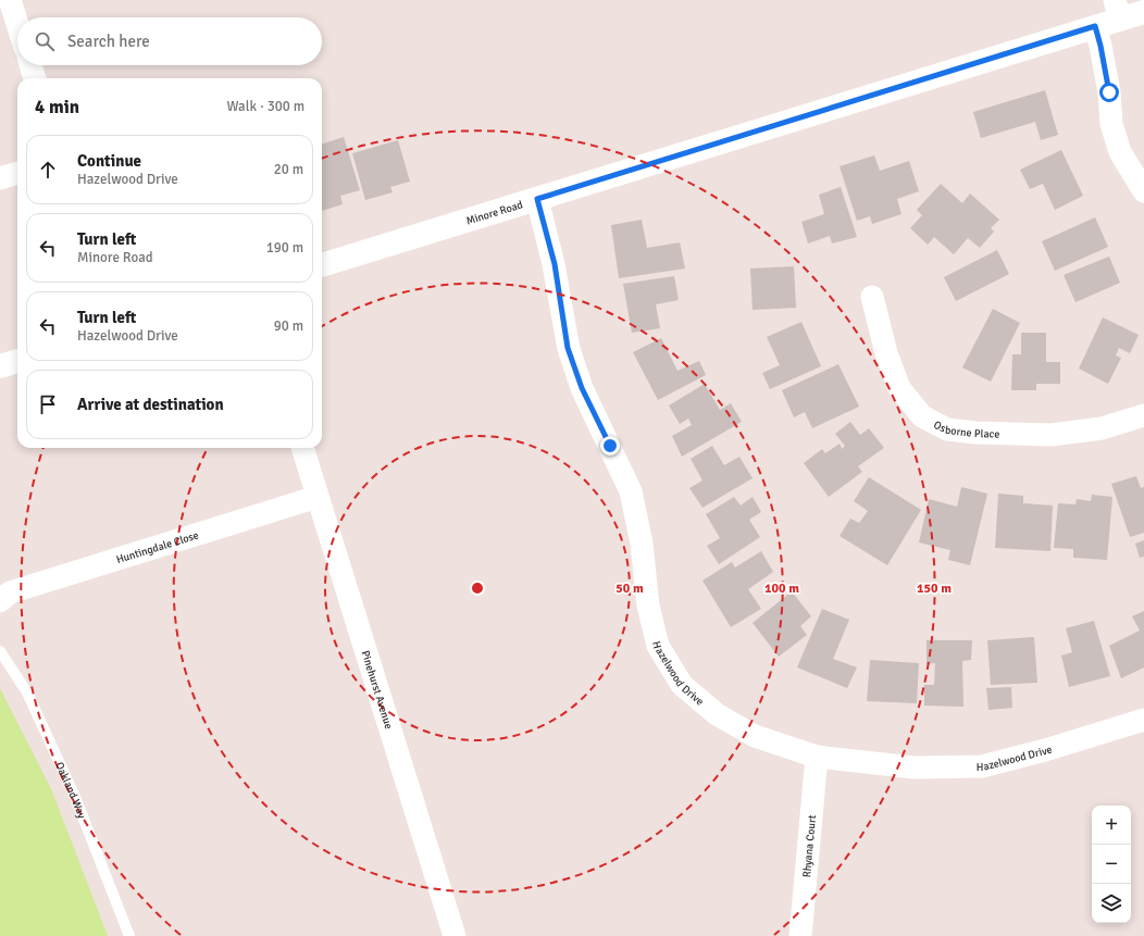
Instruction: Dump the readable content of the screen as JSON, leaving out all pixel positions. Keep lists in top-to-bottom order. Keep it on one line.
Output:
{"streets":{"street":["Minore Road","Osborne Place","Huntingdale Close","Hazelwood Drive","Pinehurst Avenue","Rhyana Court"],"lane":["Oakland Way"]},"crossings":[["Minore Road","Hazelwood Drive"],["Huntingdale Close","Pinehurst Avenue"],["Hazelwood Drive","Rhyana Court"]],"page":{"search":"Search here","heading":["4 min","Walk · 300 m"],"list":[["Continue","Hazelwood Drive","20 m"],["Turn left","Minore Road","190 m"],["Turn left","Hazelwood Drive","90 m"],"Arrive at destination"],"map_buttons":["+","−"]},"rings":["50 m","100 m","150 m"]}
